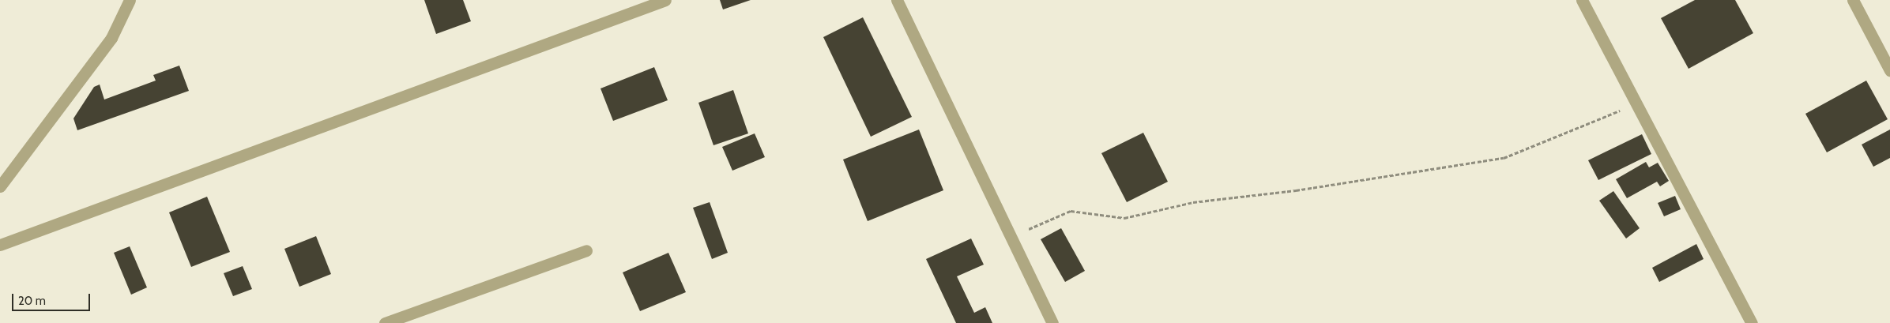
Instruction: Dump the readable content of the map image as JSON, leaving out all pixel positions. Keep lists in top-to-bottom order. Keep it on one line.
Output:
{"scale_bar":"20 m"}
